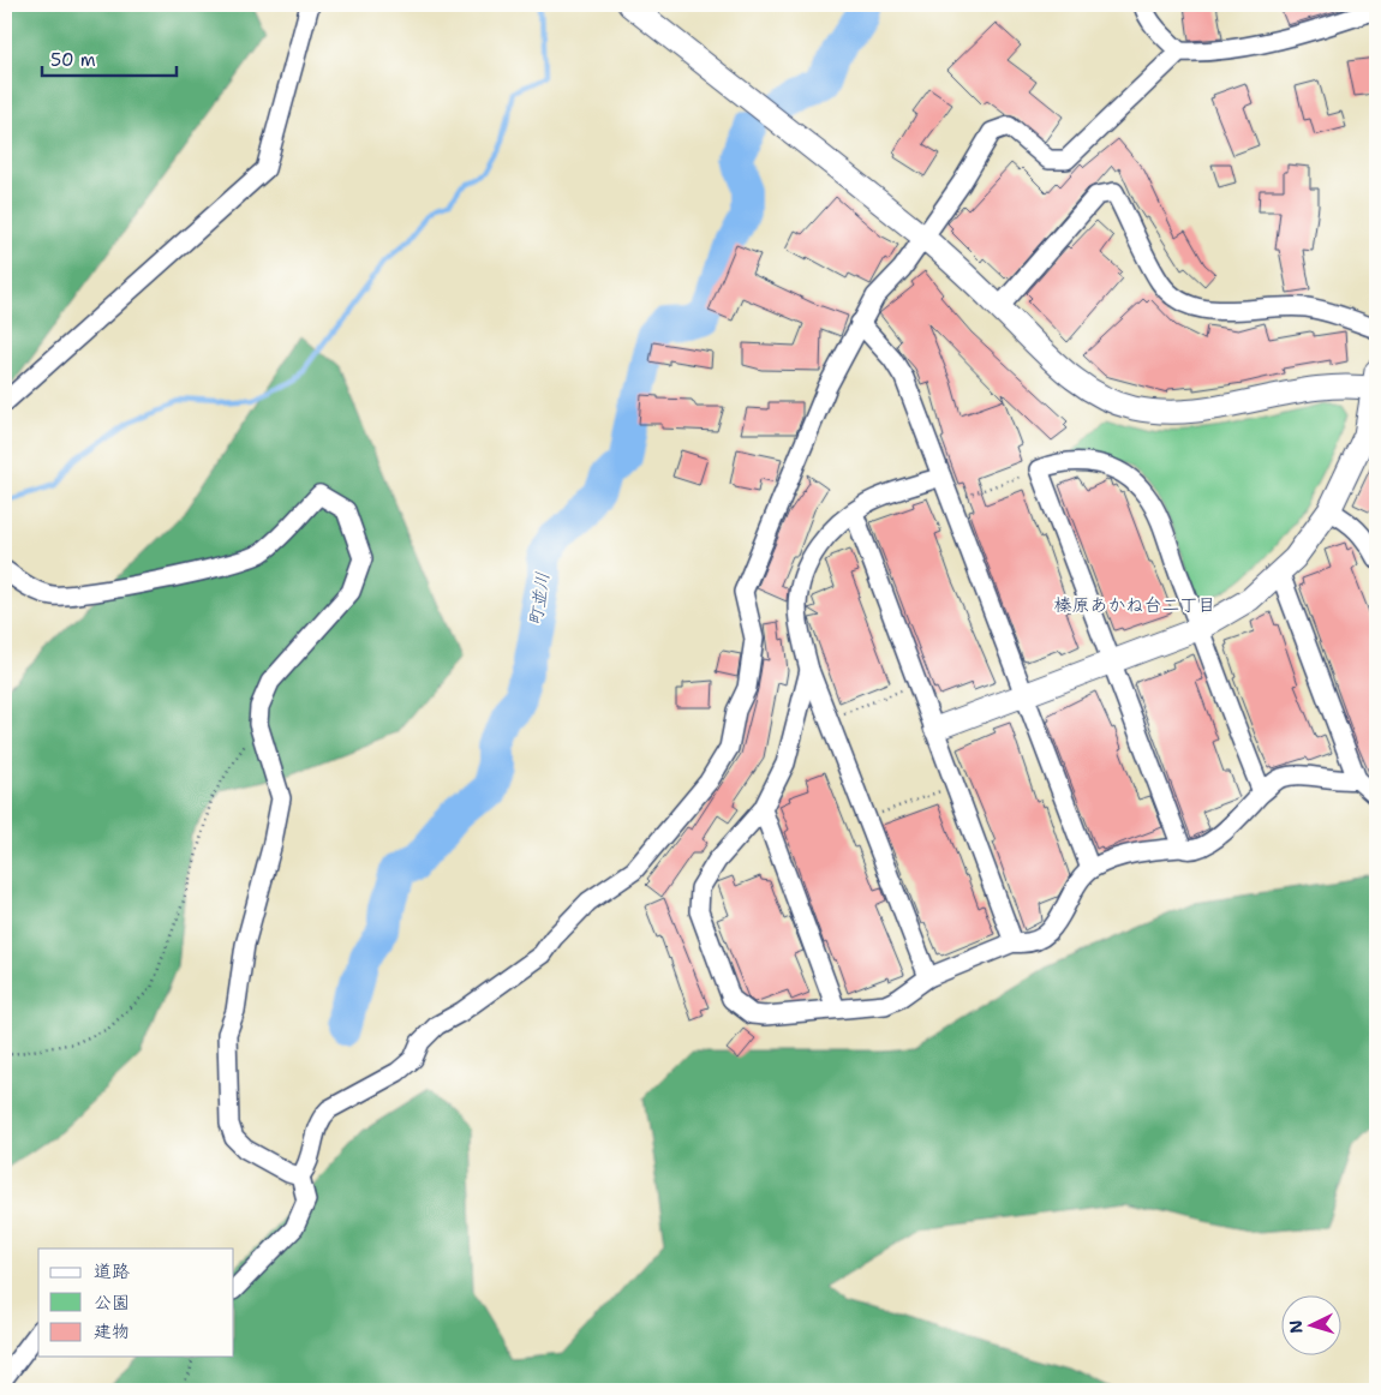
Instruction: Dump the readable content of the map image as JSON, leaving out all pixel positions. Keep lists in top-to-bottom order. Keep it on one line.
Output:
{"districts":["榛原あかね台二丁目"],"water":["町並川"],"legend":["道路","公園","建物"],"scale_bar":"50 m","north":"left"}
